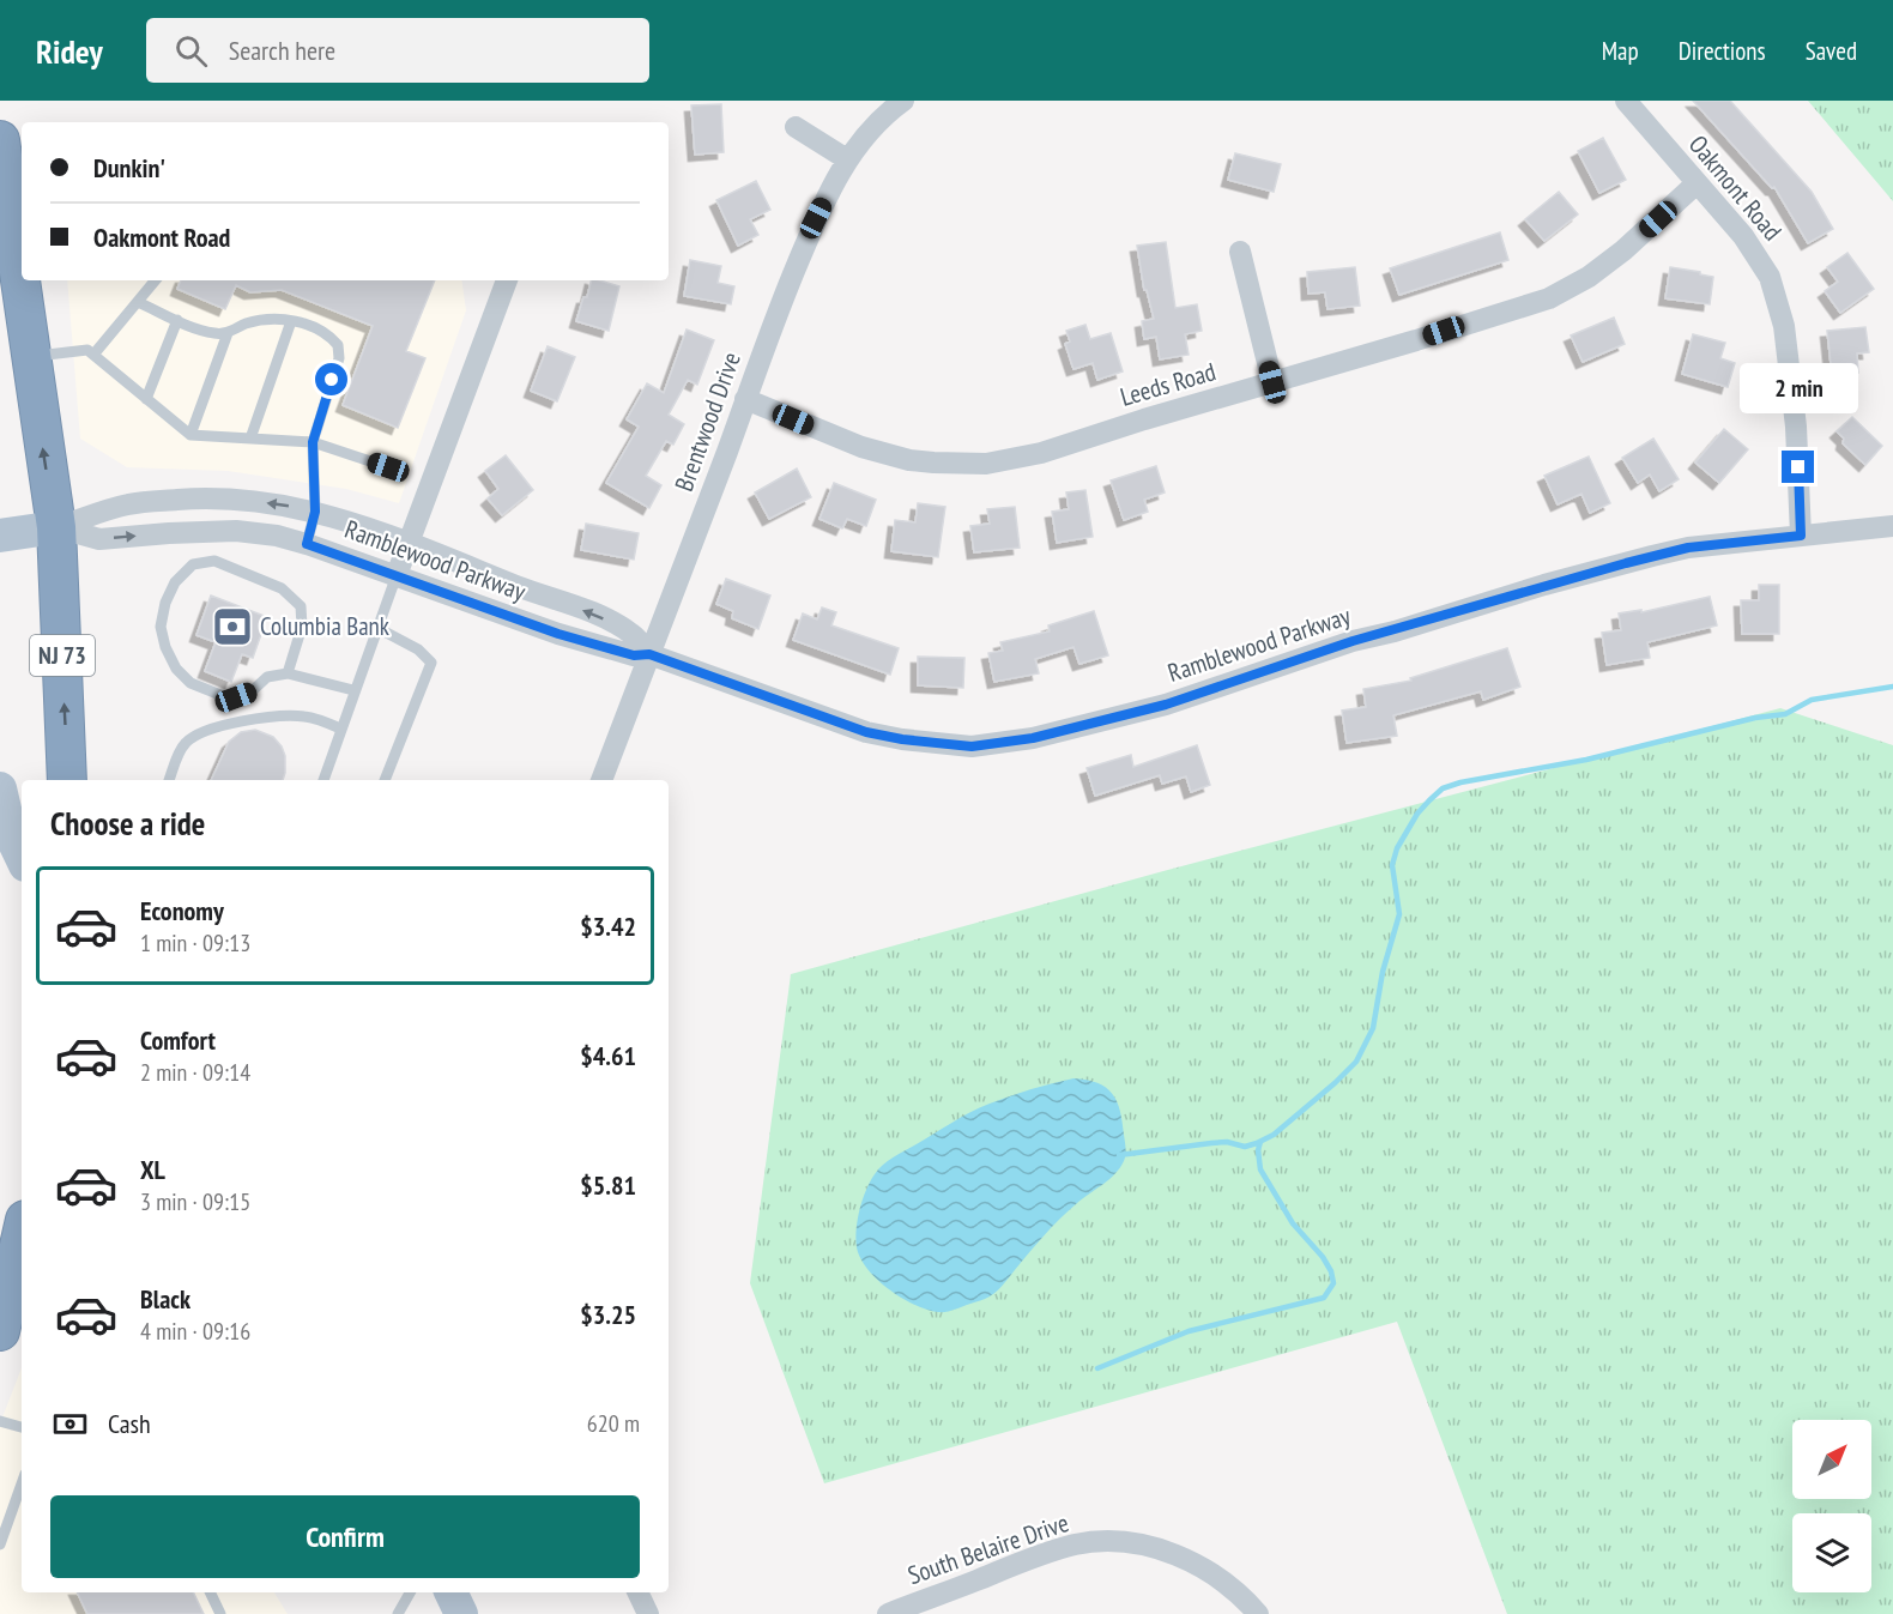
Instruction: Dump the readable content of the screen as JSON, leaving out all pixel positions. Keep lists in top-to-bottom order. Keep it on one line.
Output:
{"streets":{"highway":["NJ 73"],"street":["Oakmont Road","Leeds Road","Brentwood Drive","Ramblewood Parkway","South Belaire Drive"]},"crossings":[["Oakmont Road","Leeds Road"],["Oakmont Road","Ramblewood Parkway"],["Leeds Road","Brentwood Drive"],["Brentwood Drive","Ramblewood Parkway"],["Ramblewood Parkway","NJ 73"]],"places":{"bank":["Columbia Bank"]},"north":"top right","page":{"header":"Ridey","search":"Search here","nav":["Map","Directions","Saved"],"banner":["Dunkin'","Oakmont Road"],"bubble":"2 min","heading":"Choose a ride","list":[{"name":"Economy","note":"1 min · 09:13","value":"$3.42"},{"name":"Comfort","note":"2 min · 09:14","value":"$4.61"},{"name":"XL","note":"3 min · 09:15","value":"$5.81"},{"name":"Black","note":"4 min · 09:16","value":"$3.25"}],"pay":["Cash","620 m"],"buttons":"Confirm"}}
